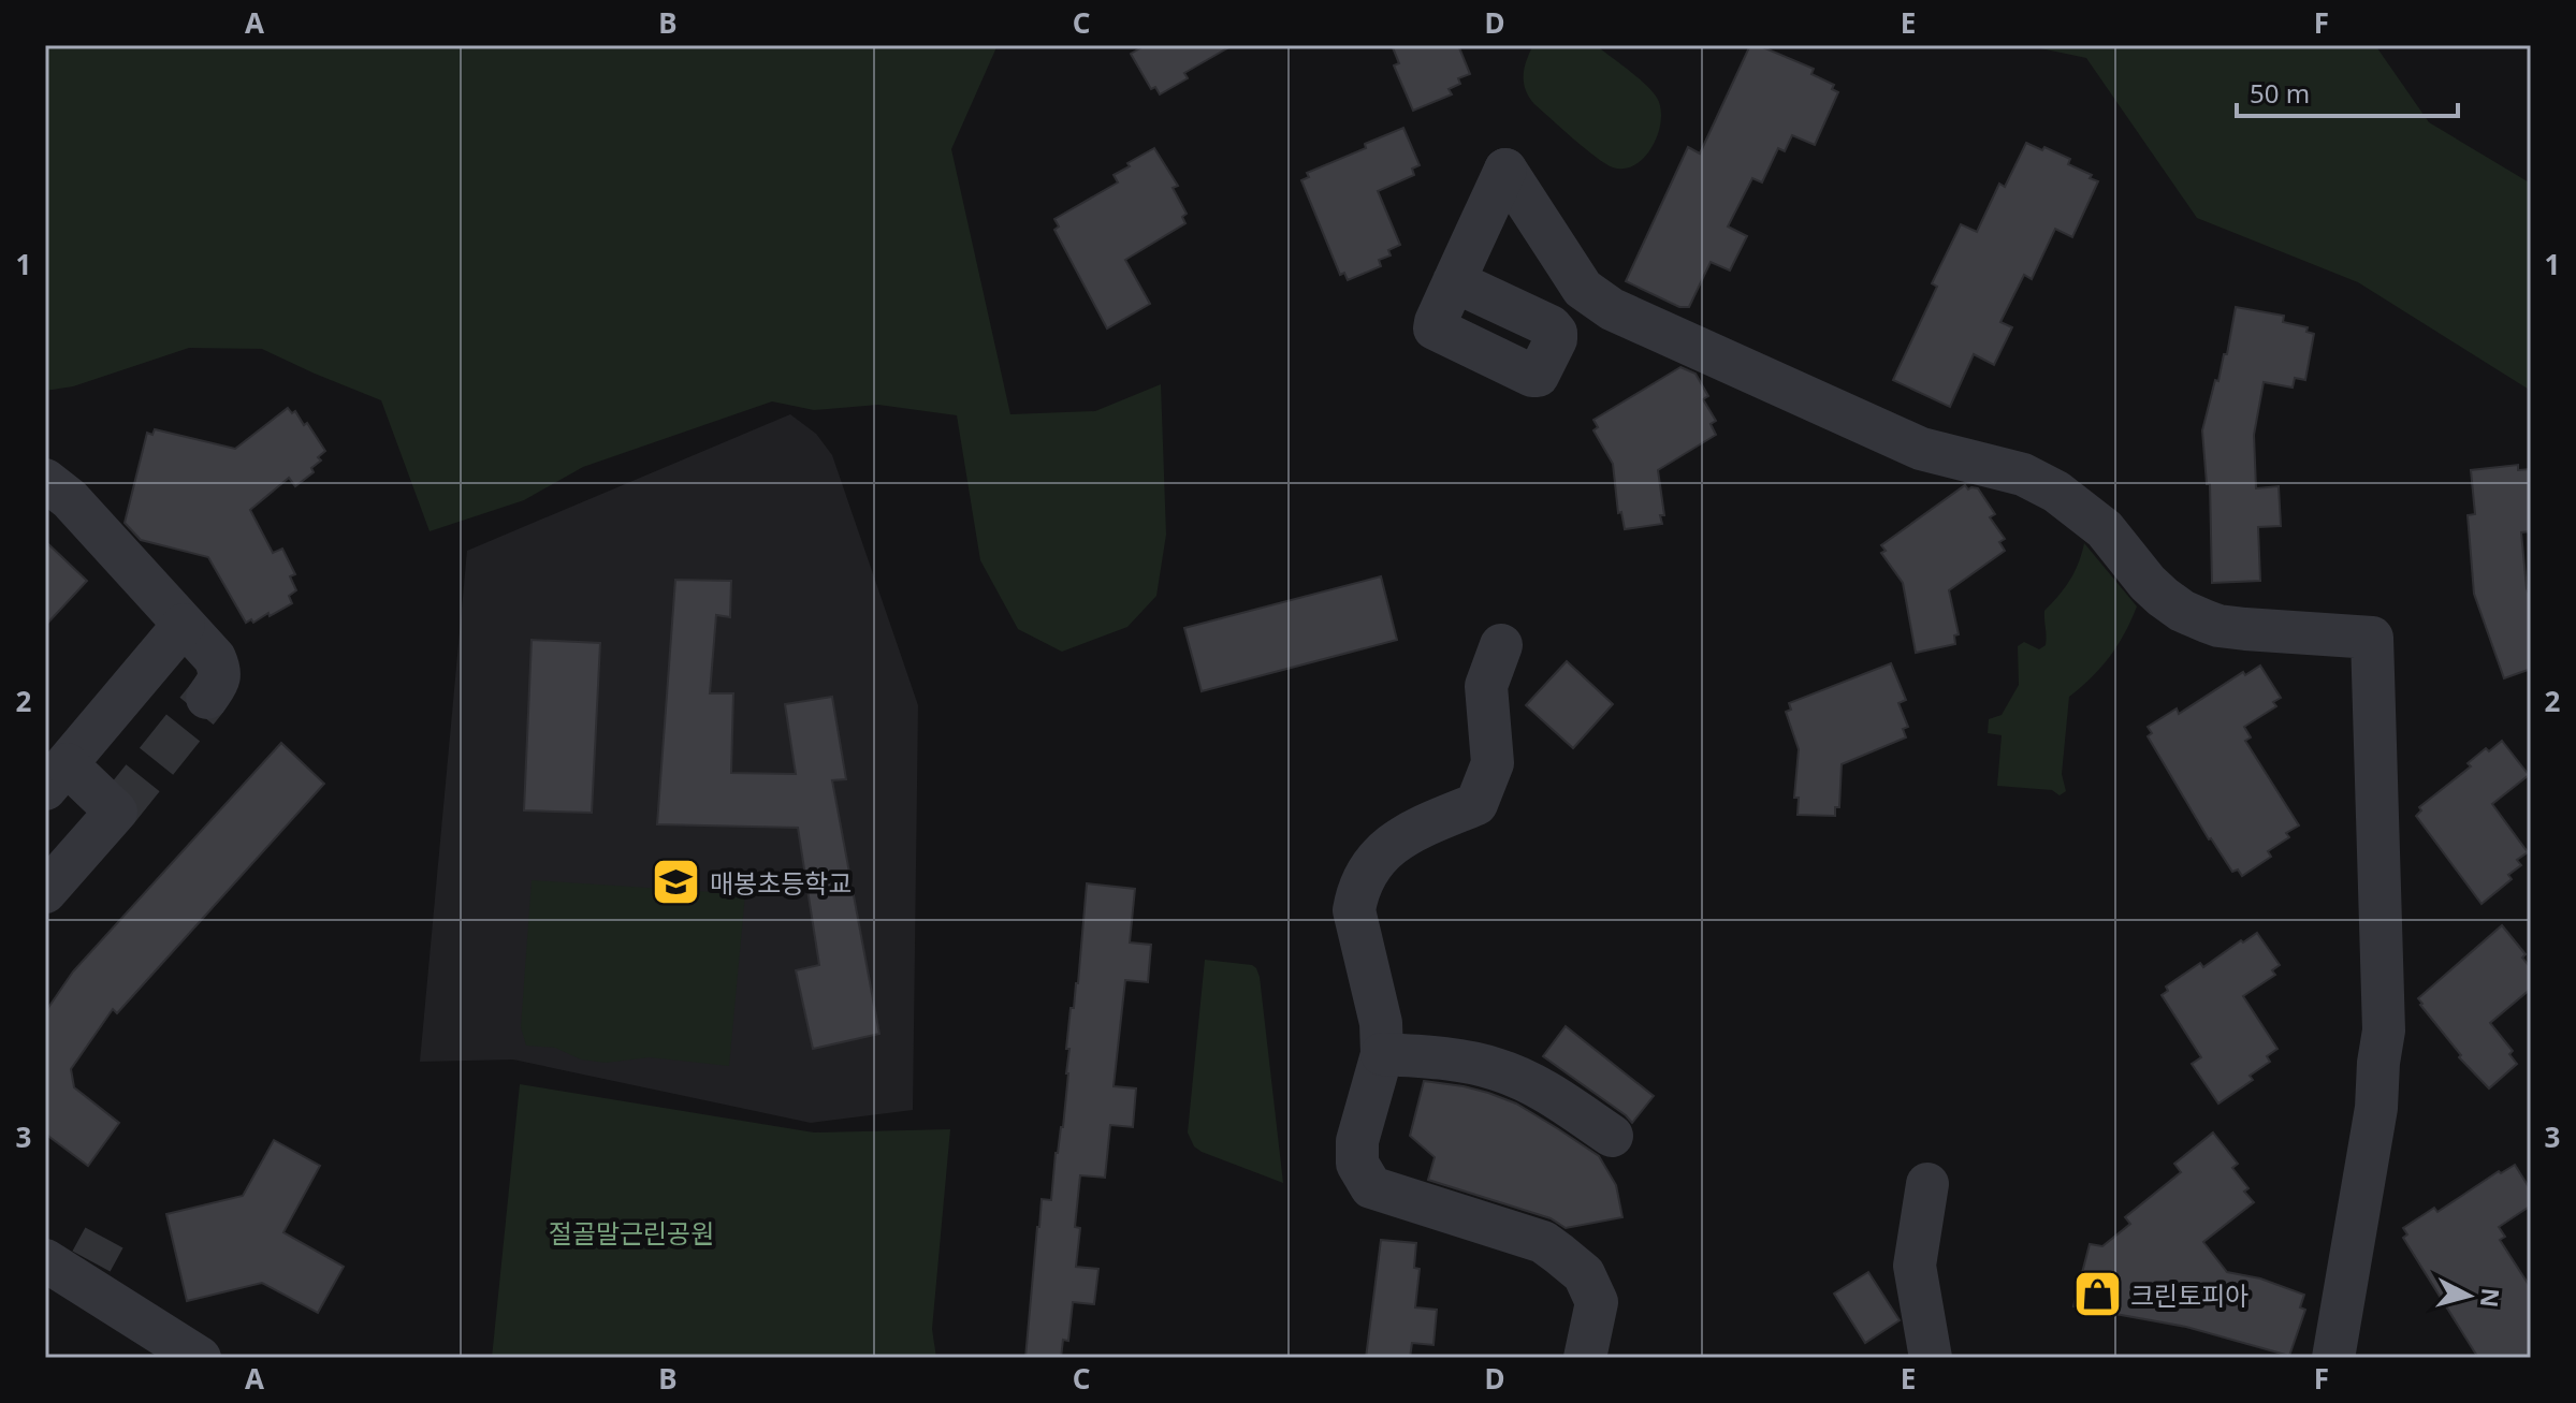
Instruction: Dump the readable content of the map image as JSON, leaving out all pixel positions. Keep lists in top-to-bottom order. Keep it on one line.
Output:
{"parks":["절골말근린공원"],"places":{"school or university":["매봉초등학교"],"shop":["크린토피아"]},"scale_bar":"50 m","north":"right","grid":{"columns":["A","B","C","D","E","F"],"rows":["1","2","3"]}}
